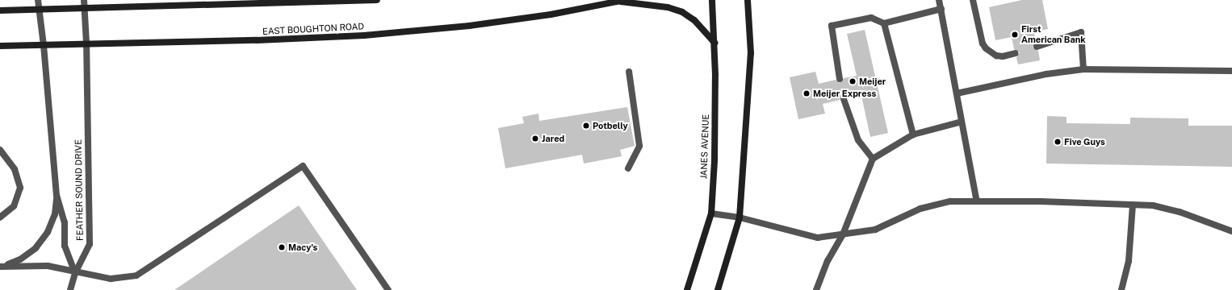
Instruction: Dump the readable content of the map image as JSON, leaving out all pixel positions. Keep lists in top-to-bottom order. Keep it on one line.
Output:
{"streets":{"main road":["EAST BOUGHTON ROAD","JANES AVENUE"],"street":["FEATHER SOUND DRIVE"]},"crossings":[["EAST BOUGHTON ROAD","JANES AVENUE"],["EAST BOUGHTON ROAD","FEATHER SOUND DRIVE"]],"places":["First American Bank","Meijer","Meijer Express","Potbelly","Jared","Five Guys","Macy's"]}
